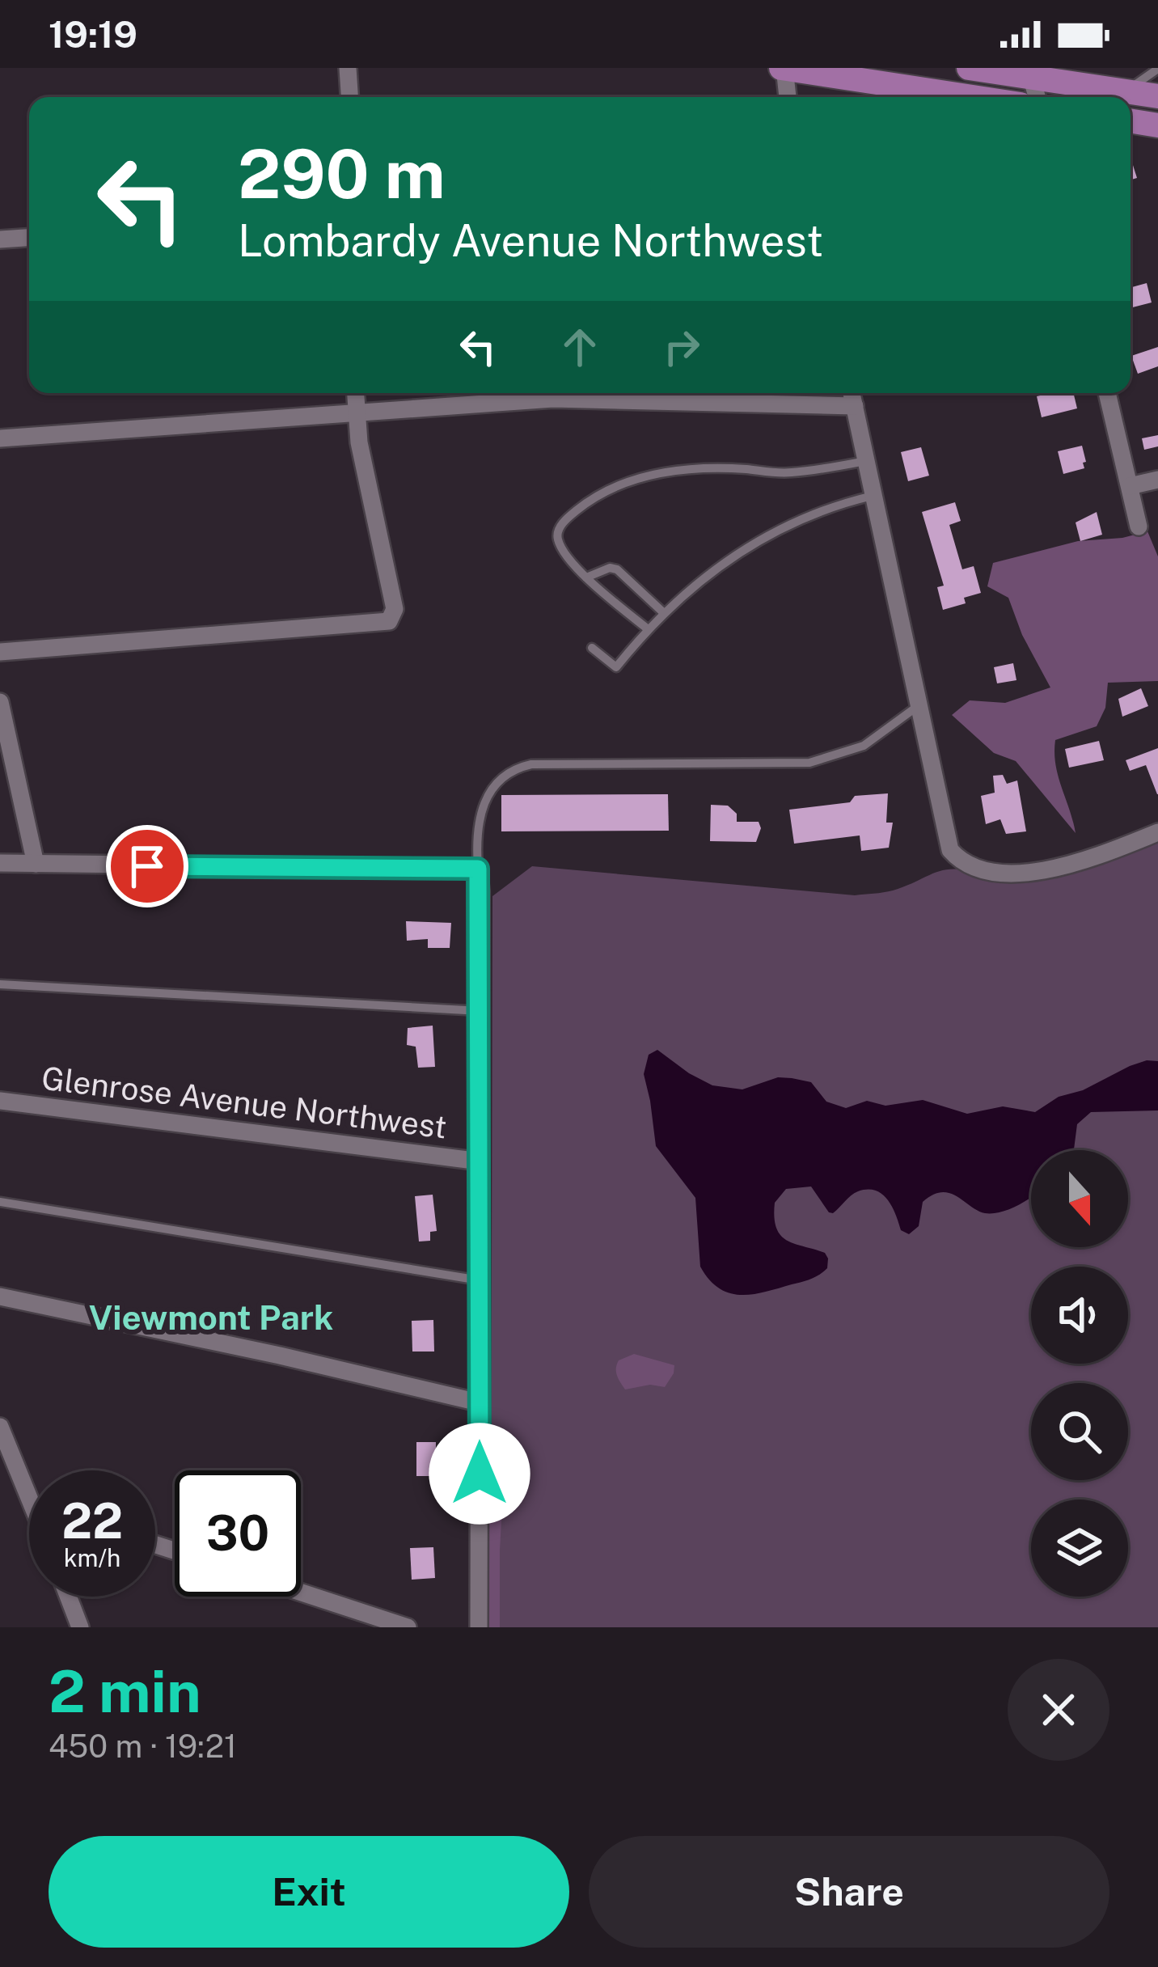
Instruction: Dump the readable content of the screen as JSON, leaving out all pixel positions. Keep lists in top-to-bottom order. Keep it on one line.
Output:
{"streets":{"street":["Glenrose Avenue Northwest"]},"districts":["Viewmont Park"],"north":"bottom","page":{"status":"19:19","turn":["290 m","Lombardy Avenue Northwest"],"speed":"22 km/h","limit":"30","heading":["2 min","450 m · 19:21"],"buttons":["Exit","Share"]}}
